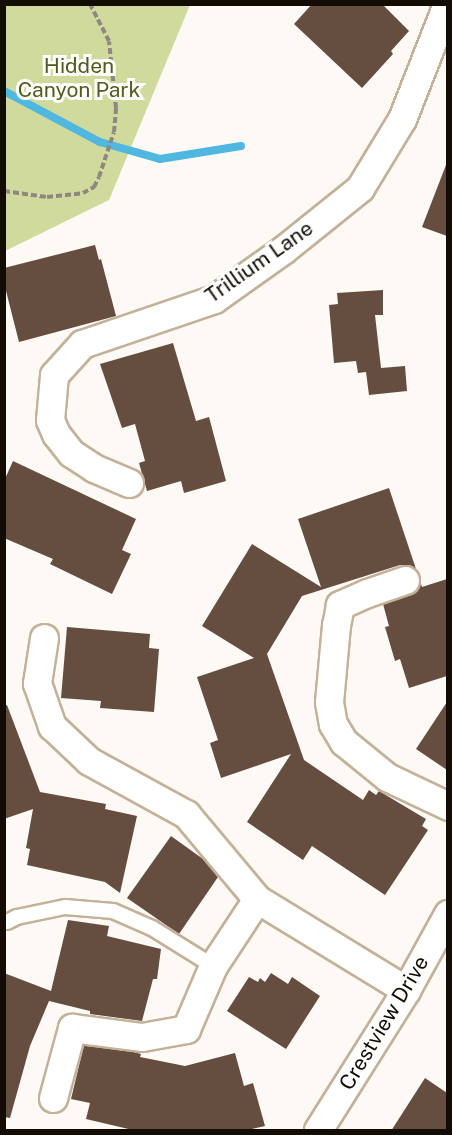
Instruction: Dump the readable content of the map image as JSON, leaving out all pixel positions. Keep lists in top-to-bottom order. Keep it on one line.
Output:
{"streets":{"street":["Trillium Lane","Crestview Drive"]},"parks":["Hidden Canyon Park"]}
